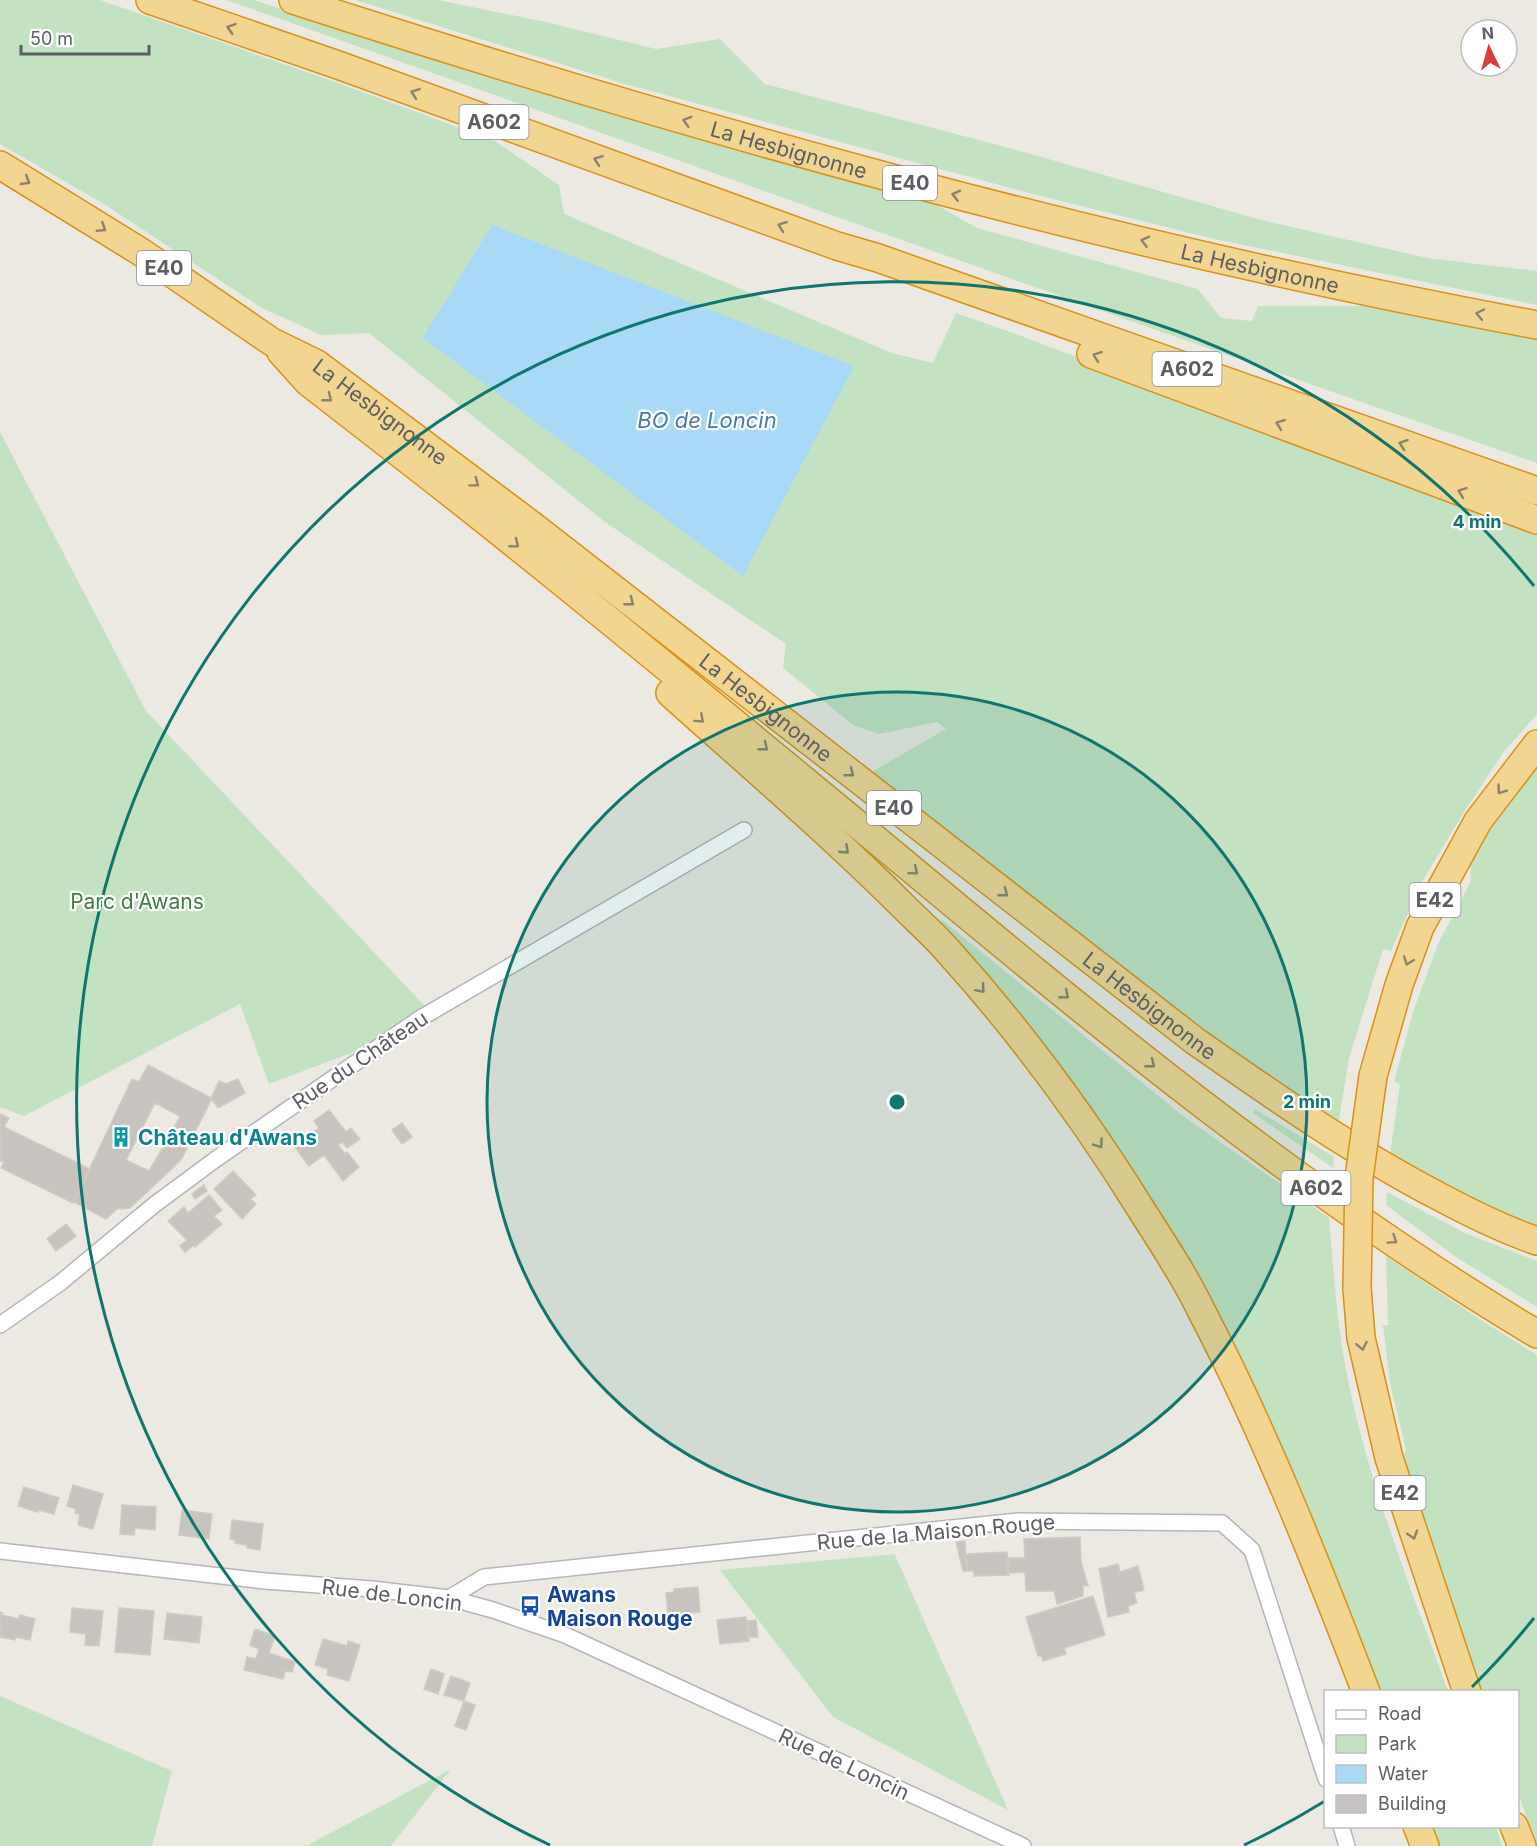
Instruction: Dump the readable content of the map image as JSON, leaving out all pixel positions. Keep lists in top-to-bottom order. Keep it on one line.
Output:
{"streets":{"highway":["A602","La Hesbignonne","E40","E42"],"street":["Rue du Château","Rue de la Maison Rouge","Rue de Loncin"]},"crossings":[["Rue de la Maison Rouge","Rue de Loncin"]],"water":["BO de Loncin"],"parks":["Parc d'Awans"],"places":{"building":["Château d'Awans"],"bus stop":["Awans Maison Rouge"]},"legend":["Road","Park","Water","Building"],"scale_bar":"50 m","north":"top","rings":["4 min","2 min"]}
